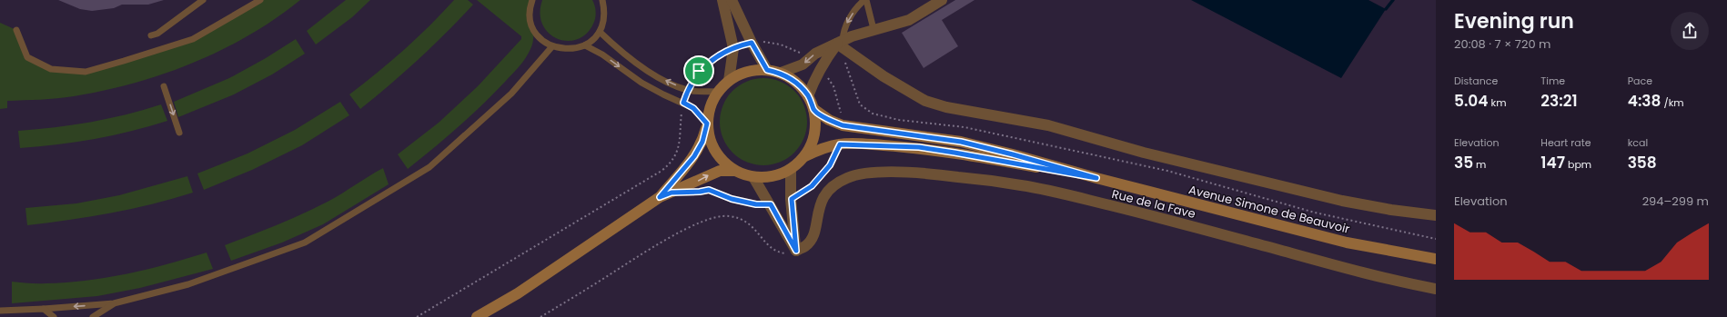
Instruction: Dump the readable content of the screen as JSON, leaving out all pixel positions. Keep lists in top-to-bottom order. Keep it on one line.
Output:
{"streets":{"main road":["Avenue Simone de Beauvoir"],"street":["Rue de la Fave"]},"page":{"heading":["Evening run","20:08 · 7 × 720 m"],"stats":[["Distance","5.04 km"],["Time","23:21"],["Pace","4:38 /km"],["Elevation","35 m"],["Heart rate","147 bpm"],["kcal","358"]],"chart":["Elevation","294–299 m"]}}
